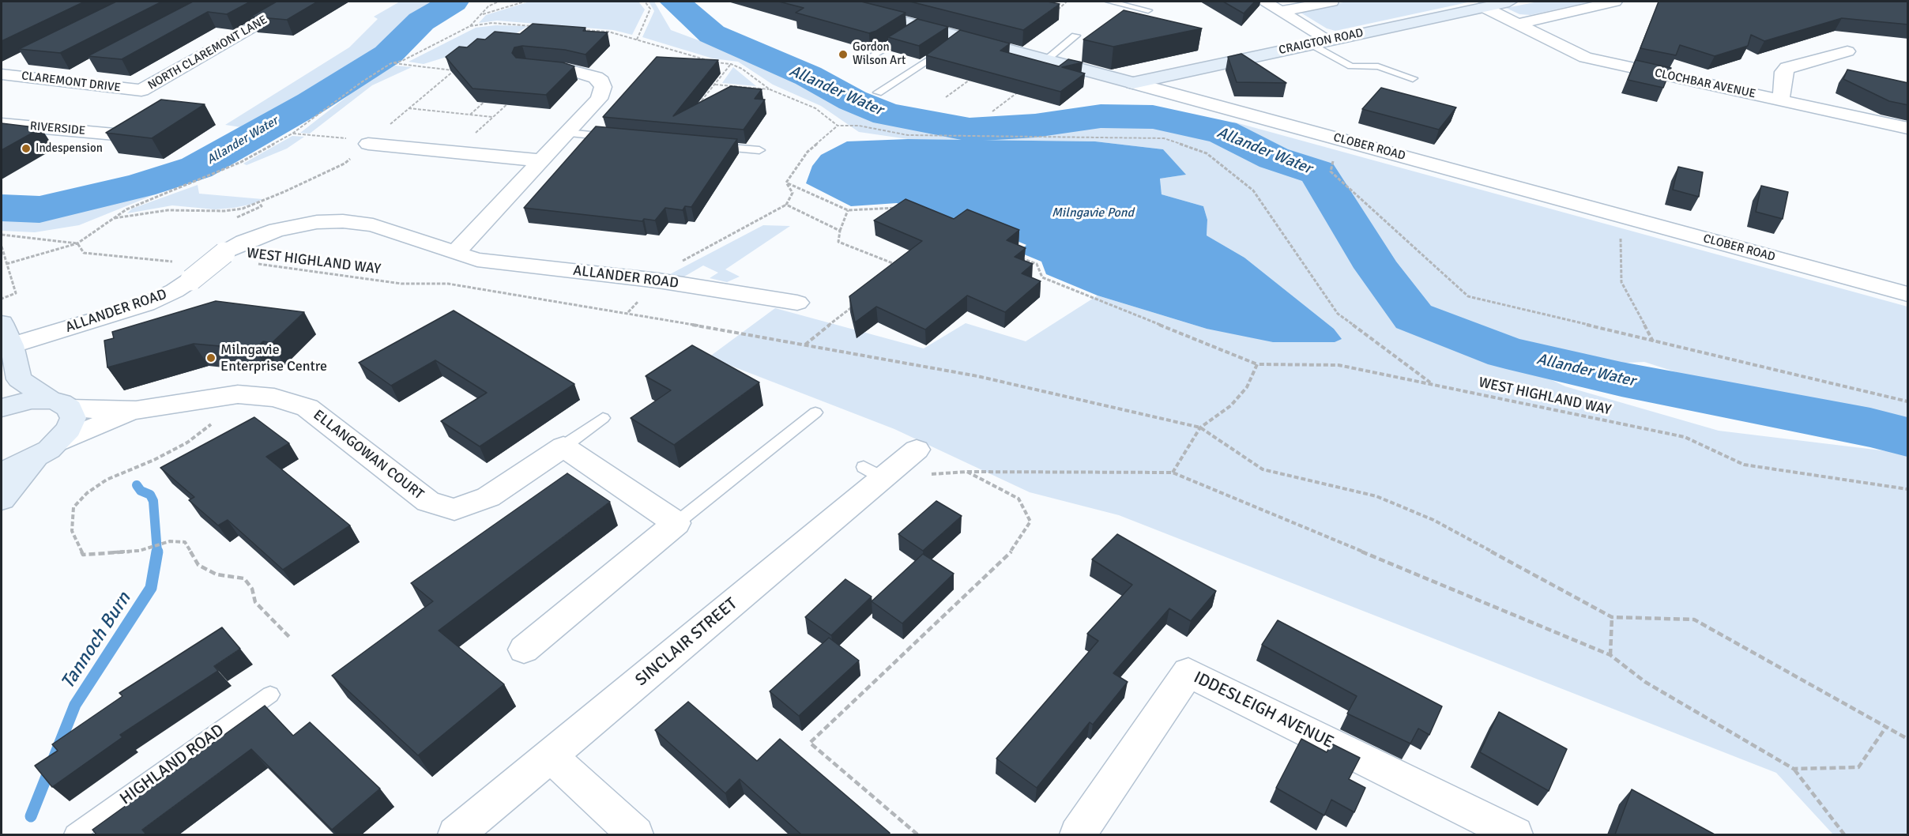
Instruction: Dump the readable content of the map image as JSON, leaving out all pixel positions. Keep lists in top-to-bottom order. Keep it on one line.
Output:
{"streets":{"street":["CRAIGTON ROAD","NORTH CLAREMONT LANE","CLAREMONT DRIVE","CLOCHBAR AVENUE","RIVERSIDE","CLOBER ROAD","ALLANDER ROAD","ELLANGOWAN COURT","SINCLAIR STREET","IDDESLEIGH AVENUE"],"lane":["HIGHLAND ROAD"],"path":["WEST HIGHLAND WAY"]},"crossings":[["CRAIGTON ROAD","CLOCHBAR AVENUE"],["CRAIGTON ROAD","CLOBER ROAD"],["NORTH CLAREMONT LANE","CLAREMONT DRIVE"]],"water":["Allander Water","Milngavie Pond","Tannoch Burn"],"places":["Gordon Wilson Art","Indespension","Milngavie Enterprise Centre"]}
